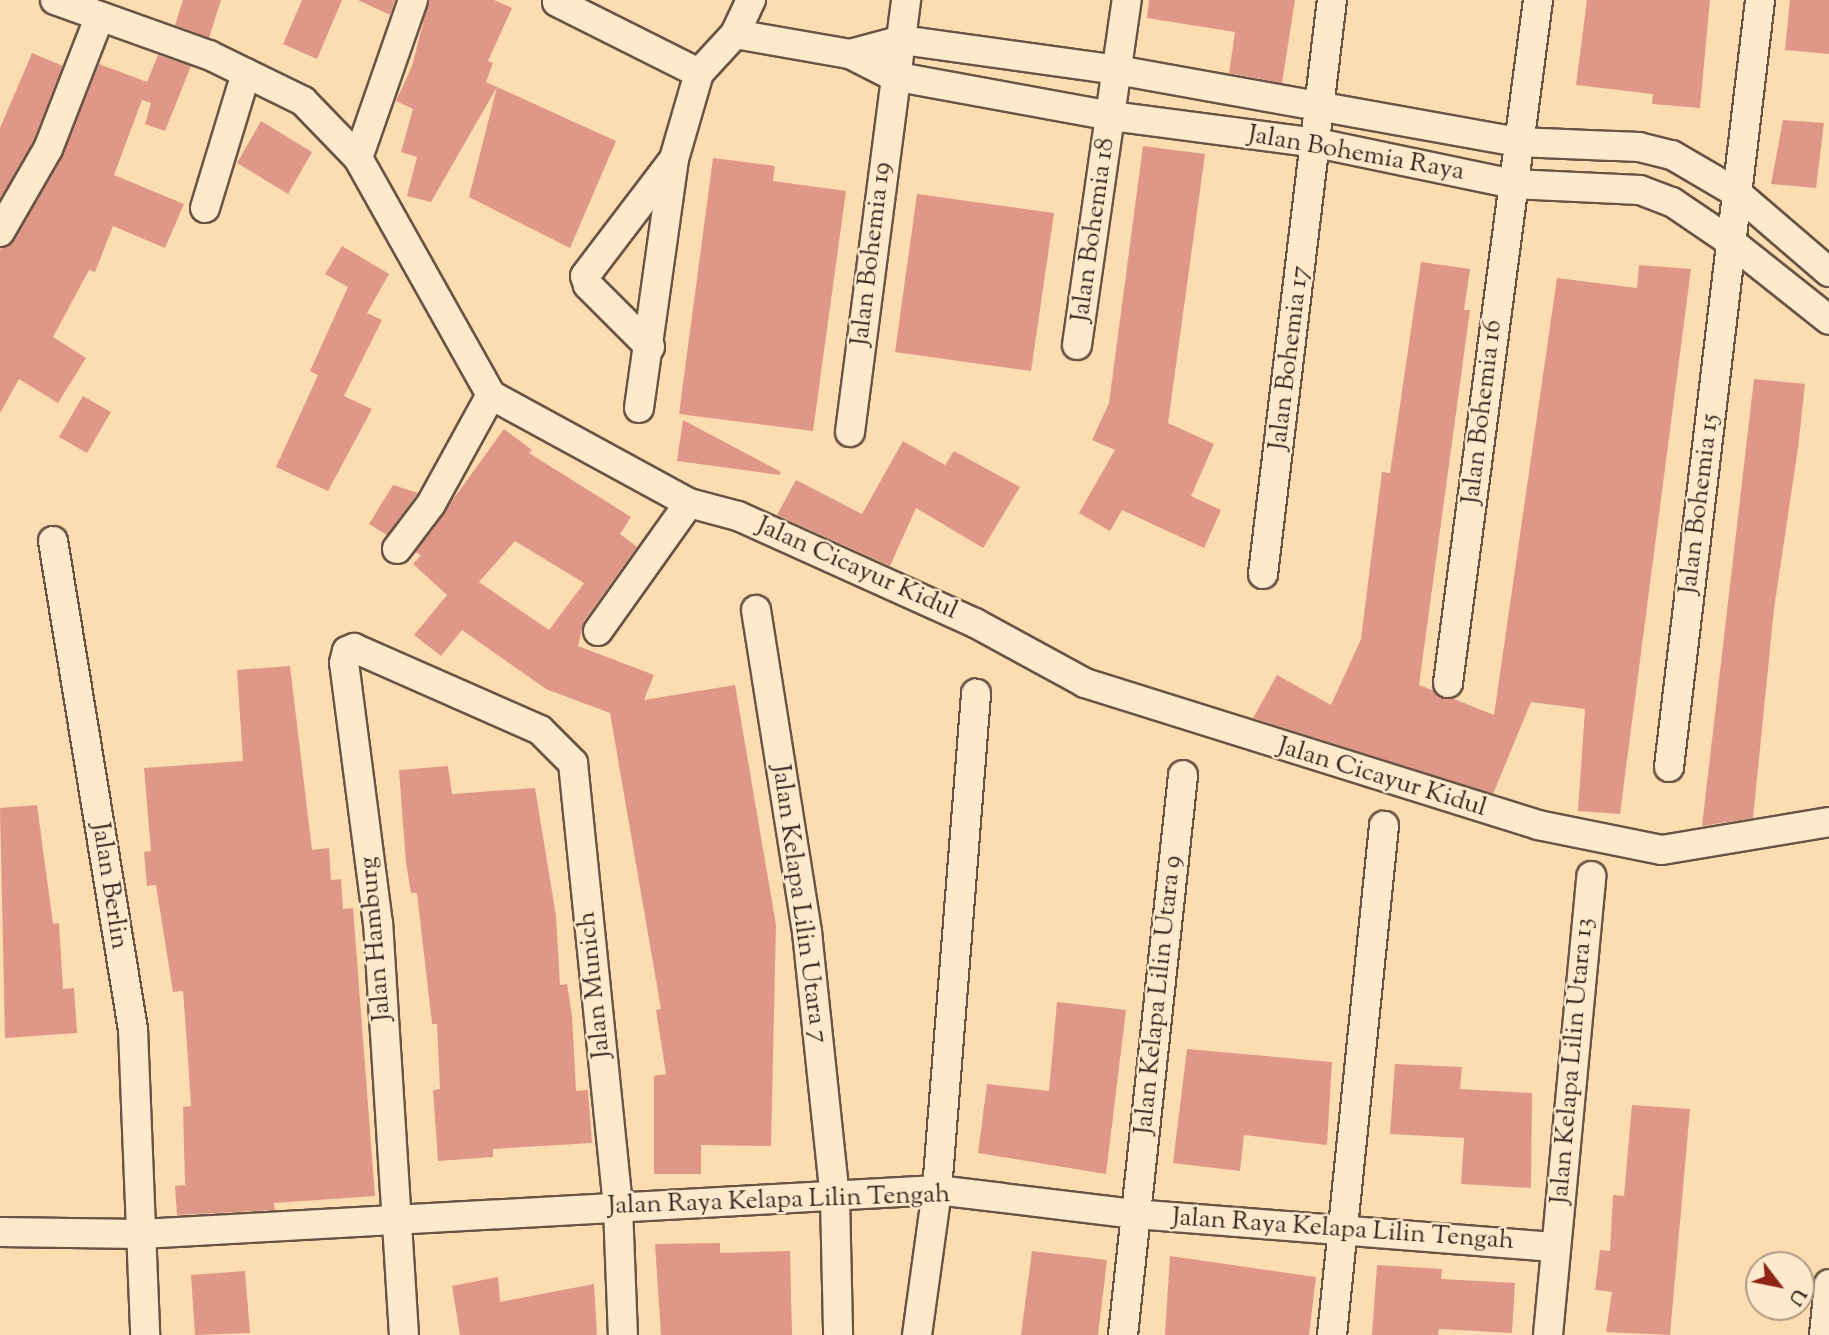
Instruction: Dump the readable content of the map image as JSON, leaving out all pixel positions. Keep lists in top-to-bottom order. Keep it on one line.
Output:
{"streets":{"street":["Jalan Bohemia Raya","Jalan Bohemia 18","Jalan Bohemia 19","Jalan Bohemia 17","Jalan Bohemia 16","Jalan Bohemia 15","Jalan Cicayur Kidul","Jalan Berlin","Jalan Kelapa Lilin Utara 7","Jalan Hamburg","Jalan Munich","Jalan Kelapa Lilin Utara 9","Jalan Kelapa Lilin Utara 13","Jalan Raya Kelapa Lilin Tengah"]},"crossings":[["Jalan Bohemia Raya","Jalan Bohemia 18"],["Jalan Bohemia Raya","Jalan Bohemia 19"],["Jalan Bohemia Raya","Jalan Bohemia 17"],["Jalan Bohemia Raya","Jalan Bohemia 16"],["Jalan Bohemia Raya","Jalan Bohemia 15"],["Jalan Berlin","Jalan Raya Kelapa Lilin Tengah"],["Jalan Kelapa Lilin Utara 7","Jalan Raya Kelapa Lilin Tengah"],["Jalan Hamburg","Jalan Munich"],["Jalan Hamburg","Jalan Raya Kelapa Lilin Tengah"],["Jalan Munich","Jalan Raya Kelapa Lilin Tengah"],["Jalan Kelapa Lilin Utara 9","Jalan Raya Kelapa Lilin Tengah"],["Jalan Kelapa Lilin Utara 13","Jalan Raya Kelapa Lilin Tengah"]],"north":"bottom right"}
